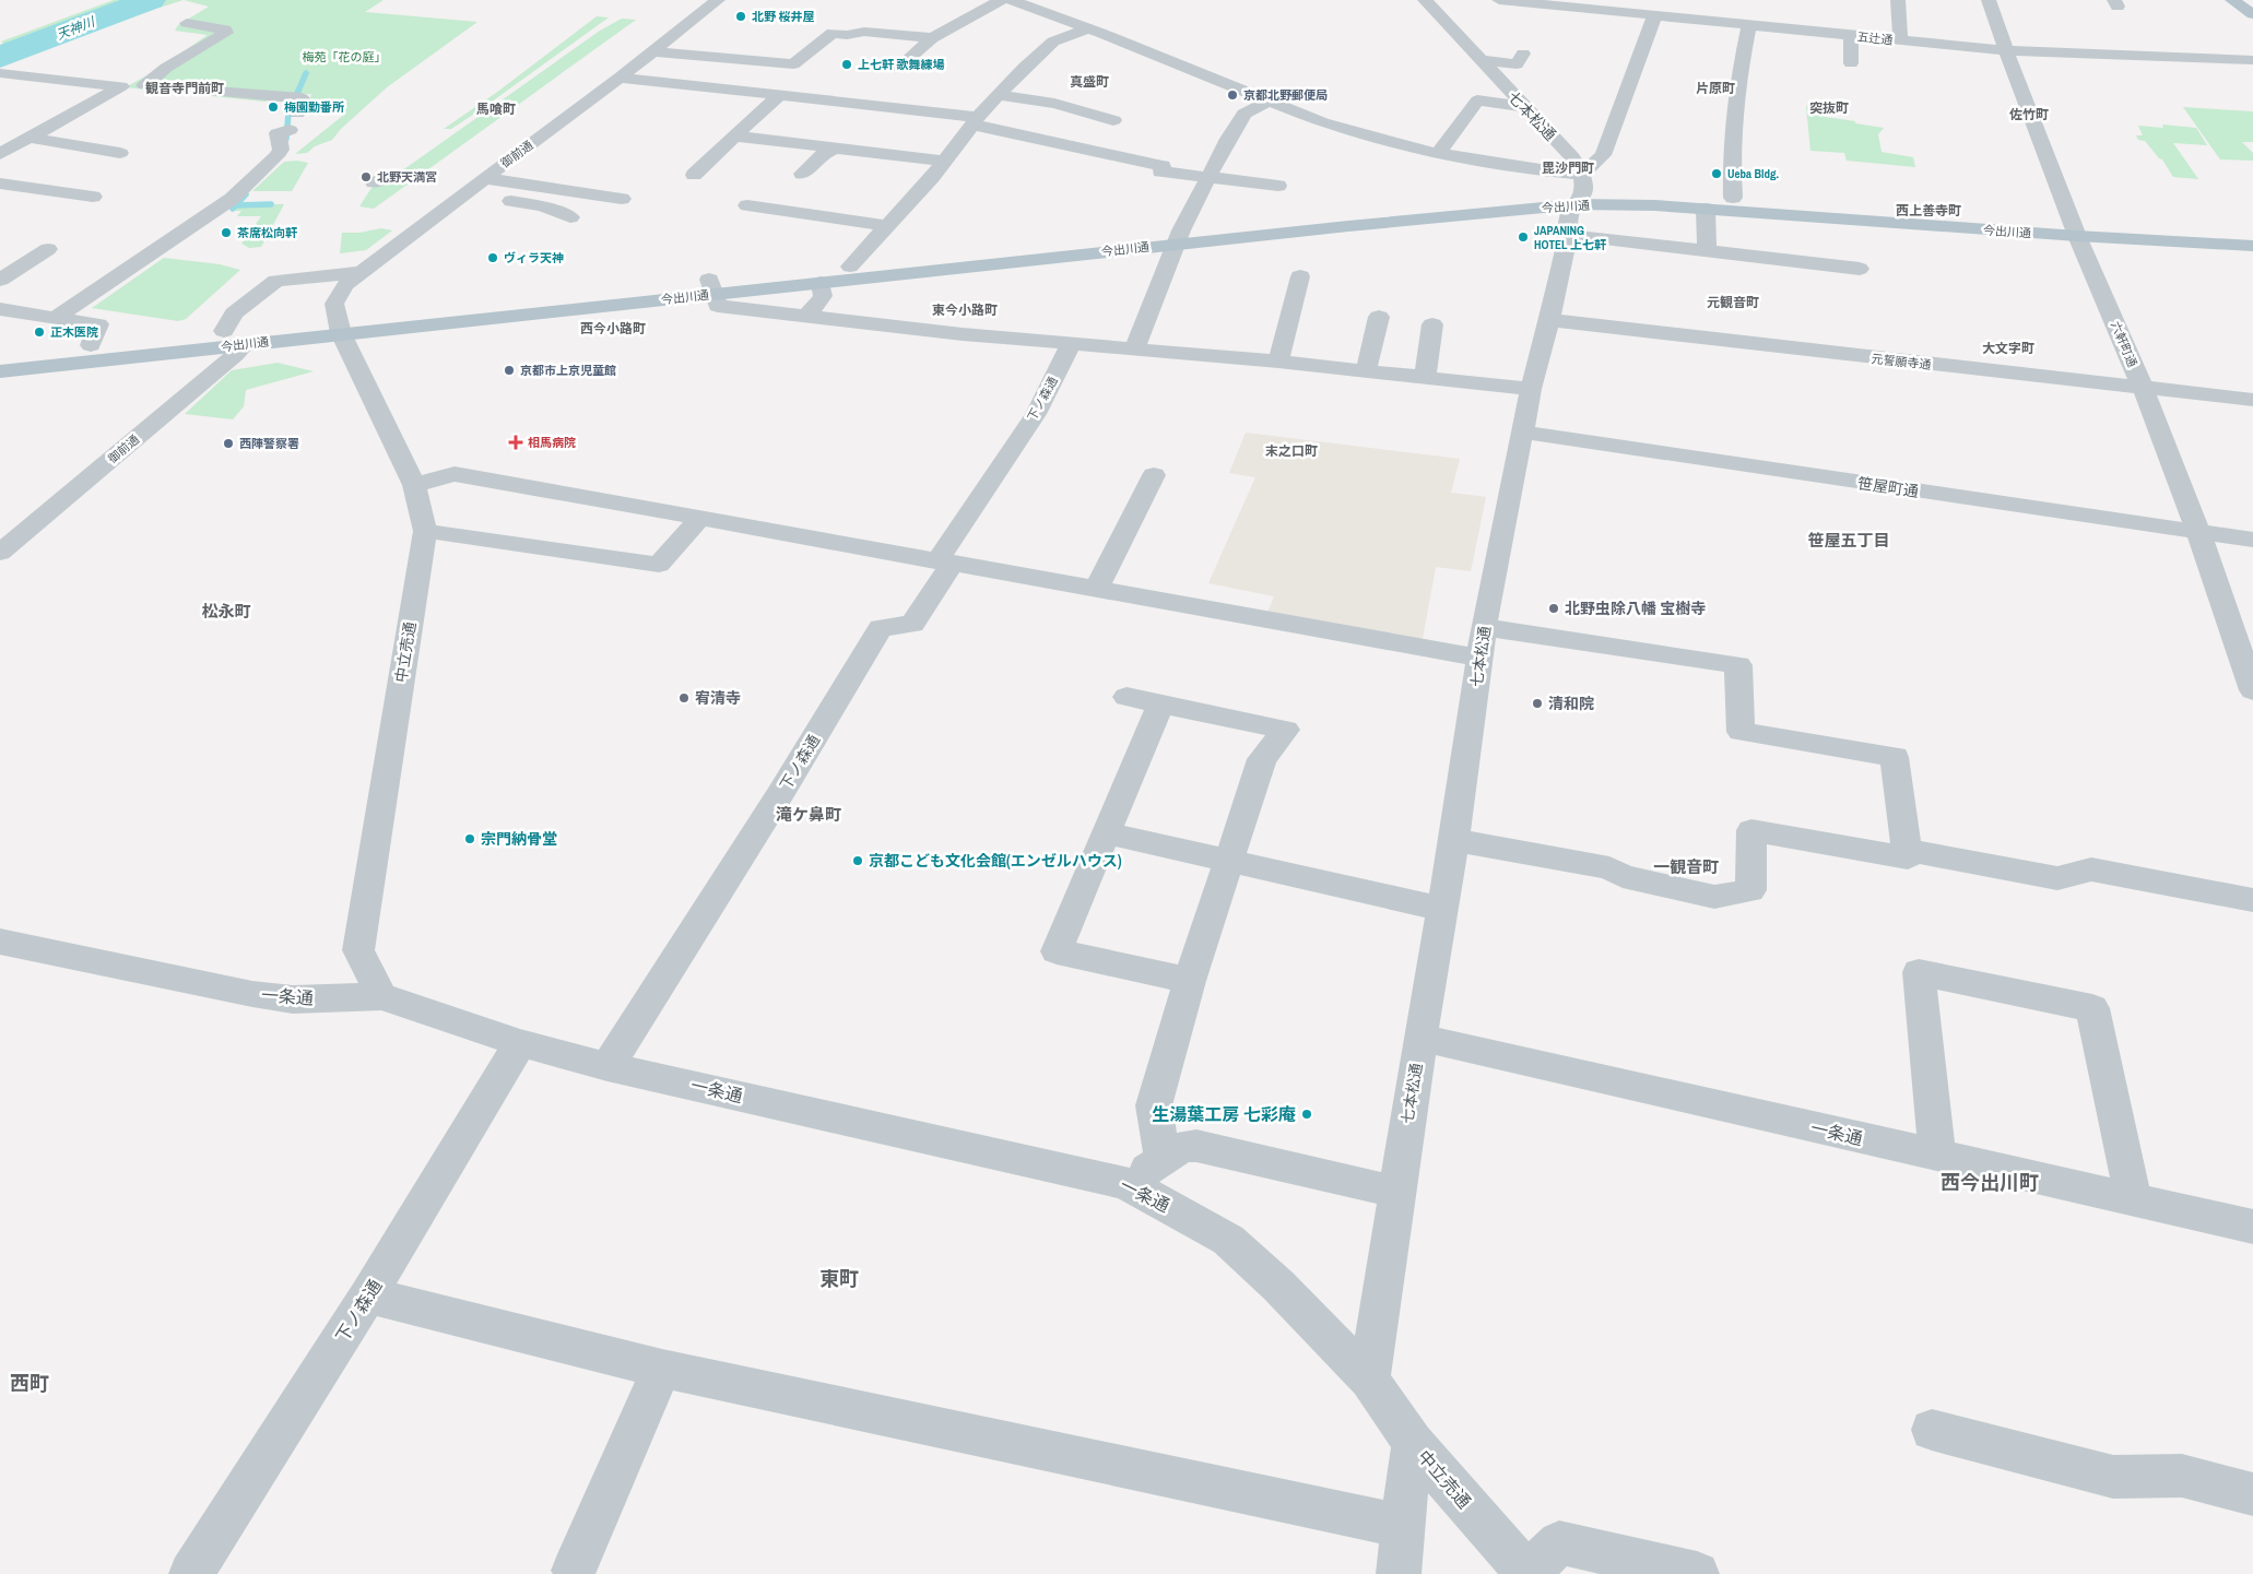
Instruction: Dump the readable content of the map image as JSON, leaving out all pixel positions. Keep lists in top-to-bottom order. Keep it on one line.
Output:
{"streets":{"main road":["今出川通"],"street":["五辻通","七本松通","御前通","六軒町通","元誓願寺通","下ノ森通","笹屋町通","中立売通","一条通"]},"crossings":[["五辻通","六軒町通"],["七本松通","今出川通"],["七本松通","元誓願寺通"],["七本松通","笹屋町通"],["七本松通","中立売通"],["七本松通","一条通"],["御前通","今出川通"],["御前通","中立売通"],["今出川通","六軒町通"],["今出川通","中立売通"],["六軒町通","元誓願寺通"],["六軒町通","笹屋町通"],["下ノ森通","一条通"],["中立売通","一条通"]],"districts":["真盛町","観音寺門前町","片原町","突抜町","馬喰町","佐竹町","毘沙門町","西上善寺町","元観音町","東今小路町","西今小路町","大文字町","末之口町","笹屋五丁目","松永町","滝ケ鼻町","一観音町","西今出川町","東町","西町"],"water":["天神川"],"parks":["梅苑「花の庭」"],"places":{"other":["北野 桜井屋","上七軒 歌舞練場","京都北野郵便局","梅園勤番所","Ueba Bldg.","北野天満宮","茶席松向軒","JAPANING HOTEL 上七軒","ヴィラ天神","正木医院","京都市上京児童館","西陣警察署","北野虫除八幡 宝樹寺","宥清寺","清和院","宗門納骨堂","京都こども文化会館(エンゼルハウス)","生湯葉工房 七彩庵"],"health":["相馬病院"]}}
